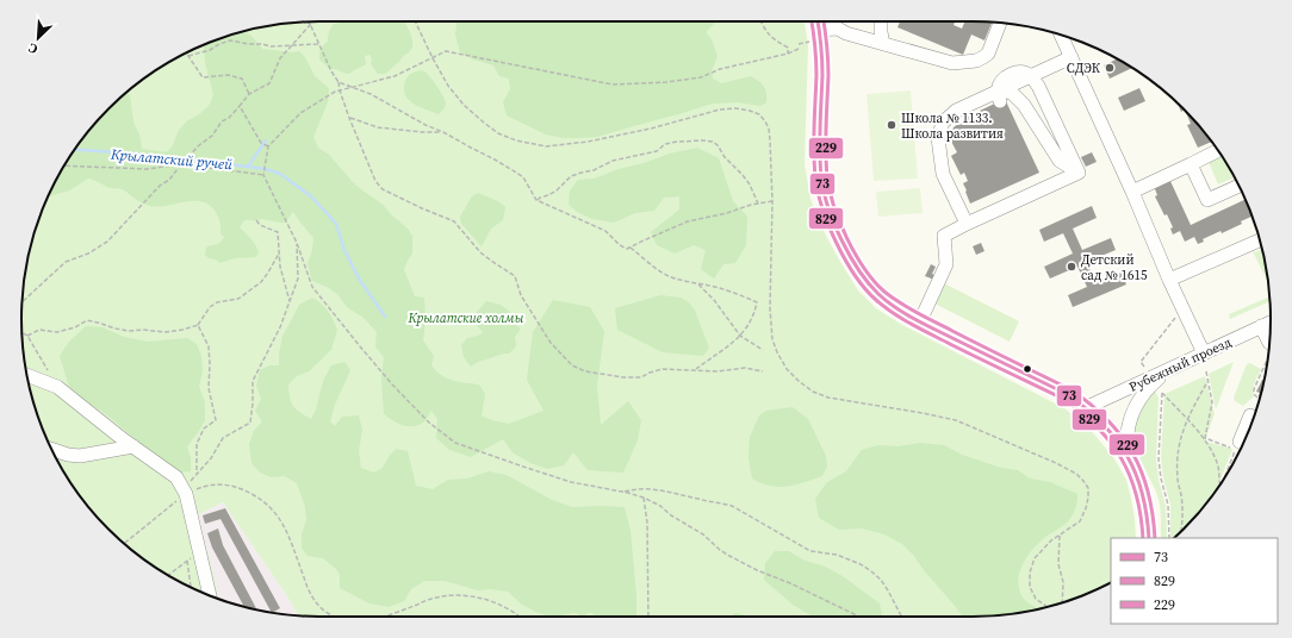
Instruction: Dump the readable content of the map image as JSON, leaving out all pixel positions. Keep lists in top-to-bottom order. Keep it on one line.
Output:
{"streets":{"street":["Рубежный проезд"]},"water":["Крылатский ручей"],"parks":["Крылатские холмы"],"places":["СДЭК","Школа № 1133. Школа развития","Детский сад № 1615"],"lines":["transit line 73","transit line 829","transit line 229"],"legend":["73","829","229"],"north":"bottom left"}
